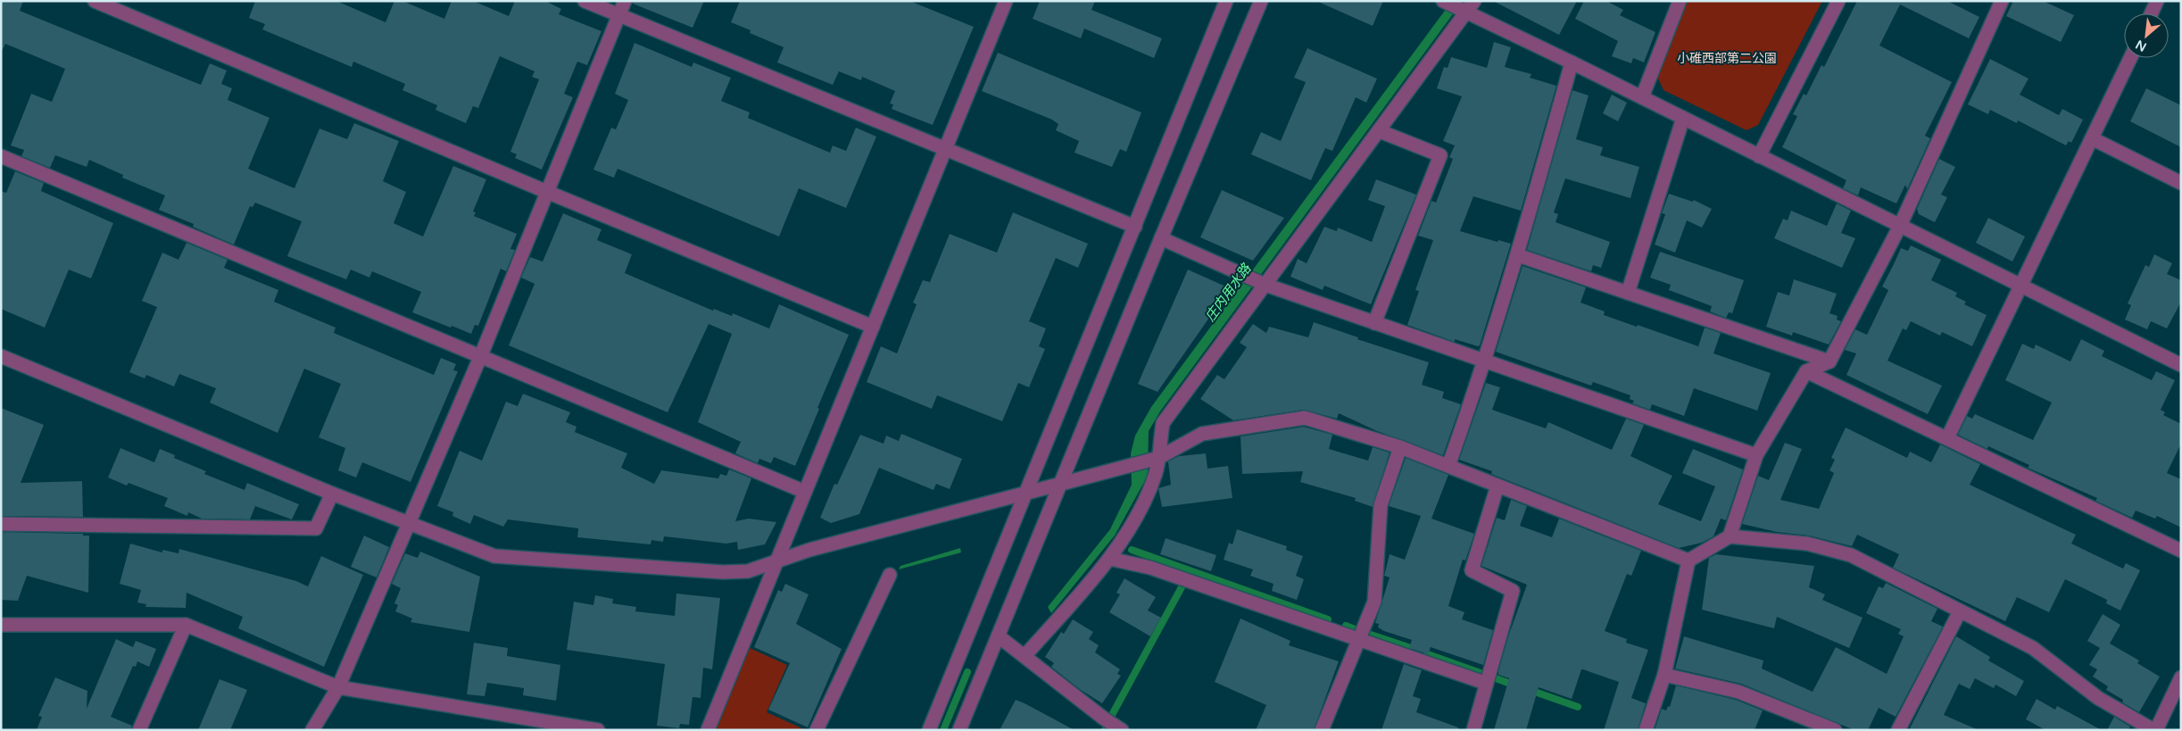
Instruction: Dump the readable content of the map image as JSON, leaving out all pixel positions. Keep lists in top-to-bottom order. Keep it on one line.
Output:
{"water":["庄内用水路"],"parks":["小碓西部第二公園"],"north":"bottom left"}
